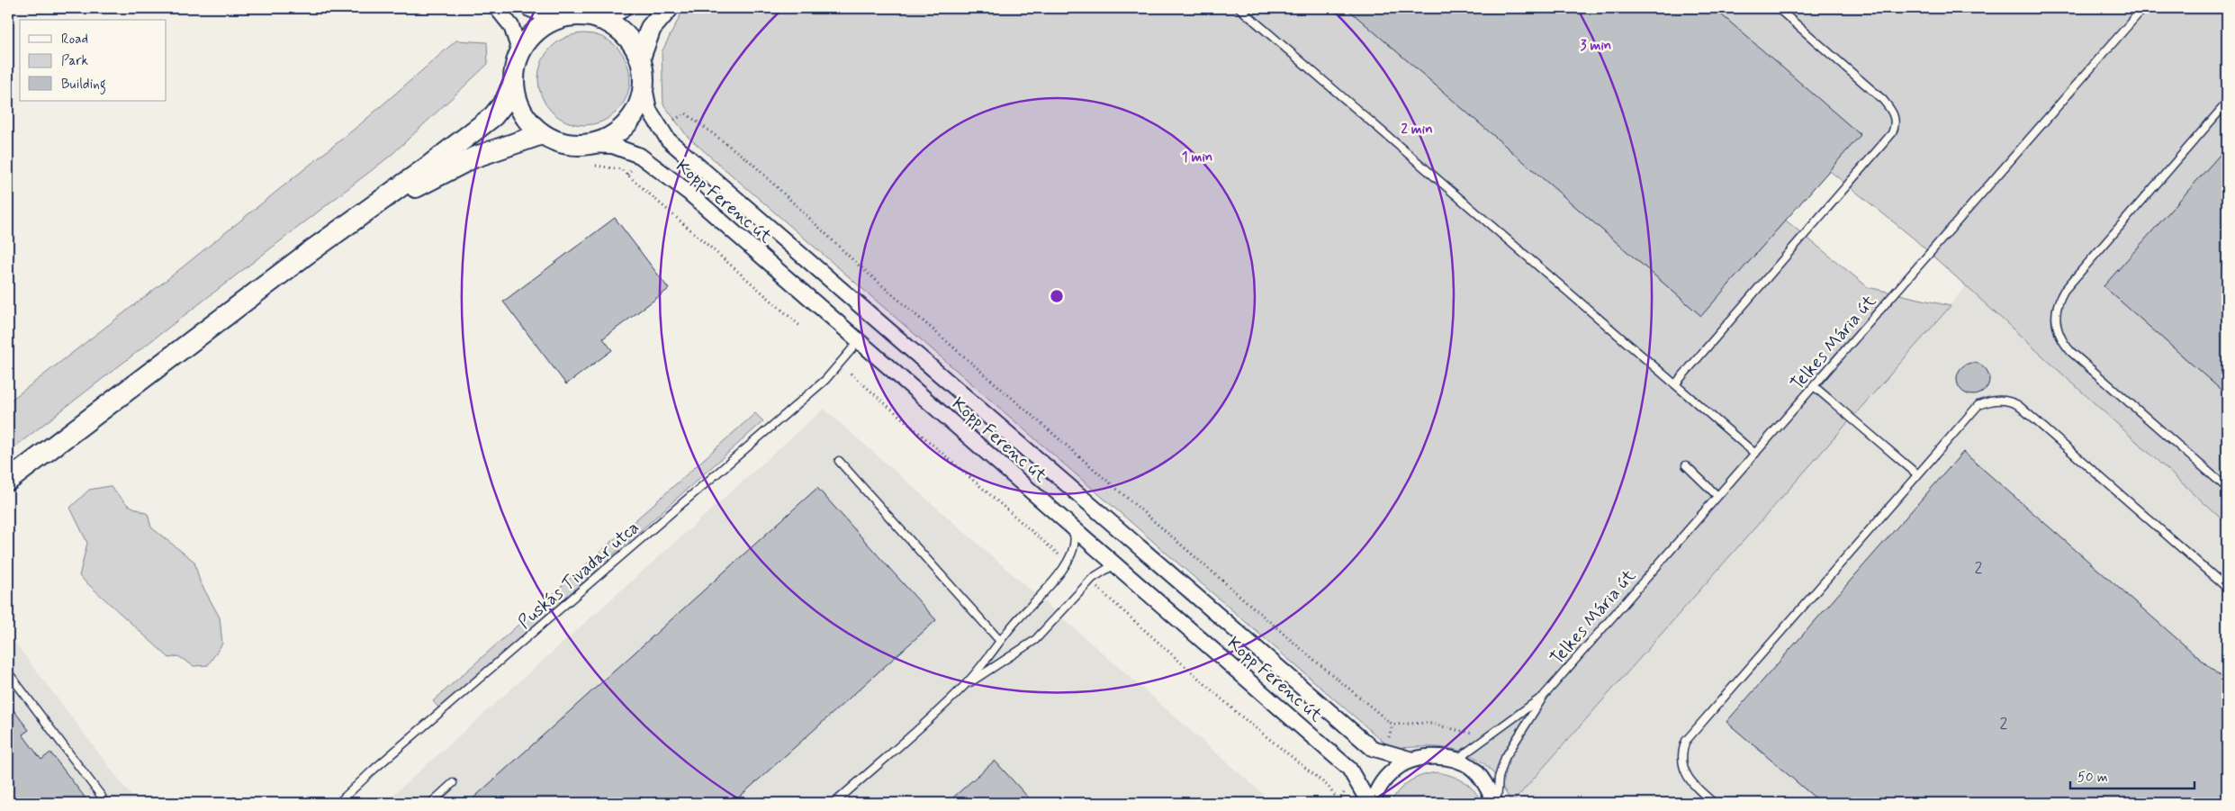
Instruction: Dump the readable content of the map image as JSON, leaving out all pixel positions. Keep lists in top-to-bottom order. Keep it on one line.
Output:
{"streets":{"street":["Kopp Ferenc út"],"lane":["Telkes Mária út","Puskás Tivadar utca"]},"crossings":[["Kopp Ferenc út","Puskás Tivadar utca"]],"house_numbers":["2","2"],"legend":["Road","Park","Building"],"scale_bar":"50 m","rings":["3 min","2 min","1 min"]}
